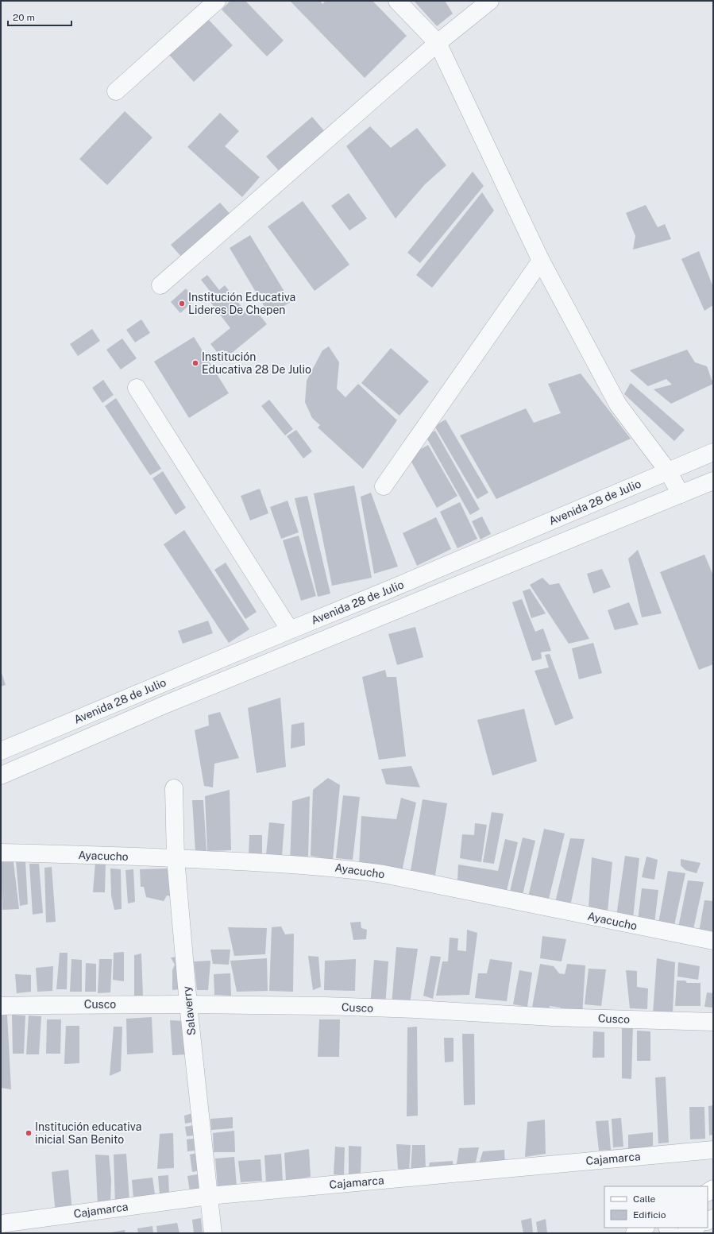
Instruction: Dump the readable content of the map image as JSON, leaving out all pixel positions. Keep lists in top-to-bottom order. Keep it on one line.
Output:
{"streets":{"street":["Avenida 28 de Julio","Ayacucho","Cusco","Salaverry","Cajamarca"]},"crossings":[["Ayacucho","Salaverry"],["Cusco","Salaverry"],["Salaverry","Cajamarca"]],"places":["Institución Educativa Lideres De Chepen","Institución Educativa 28 De Julio","Institución educativa inicial San Benito"],"legend":["Calle","Edificio"],"scale_bar":"20 m"}
